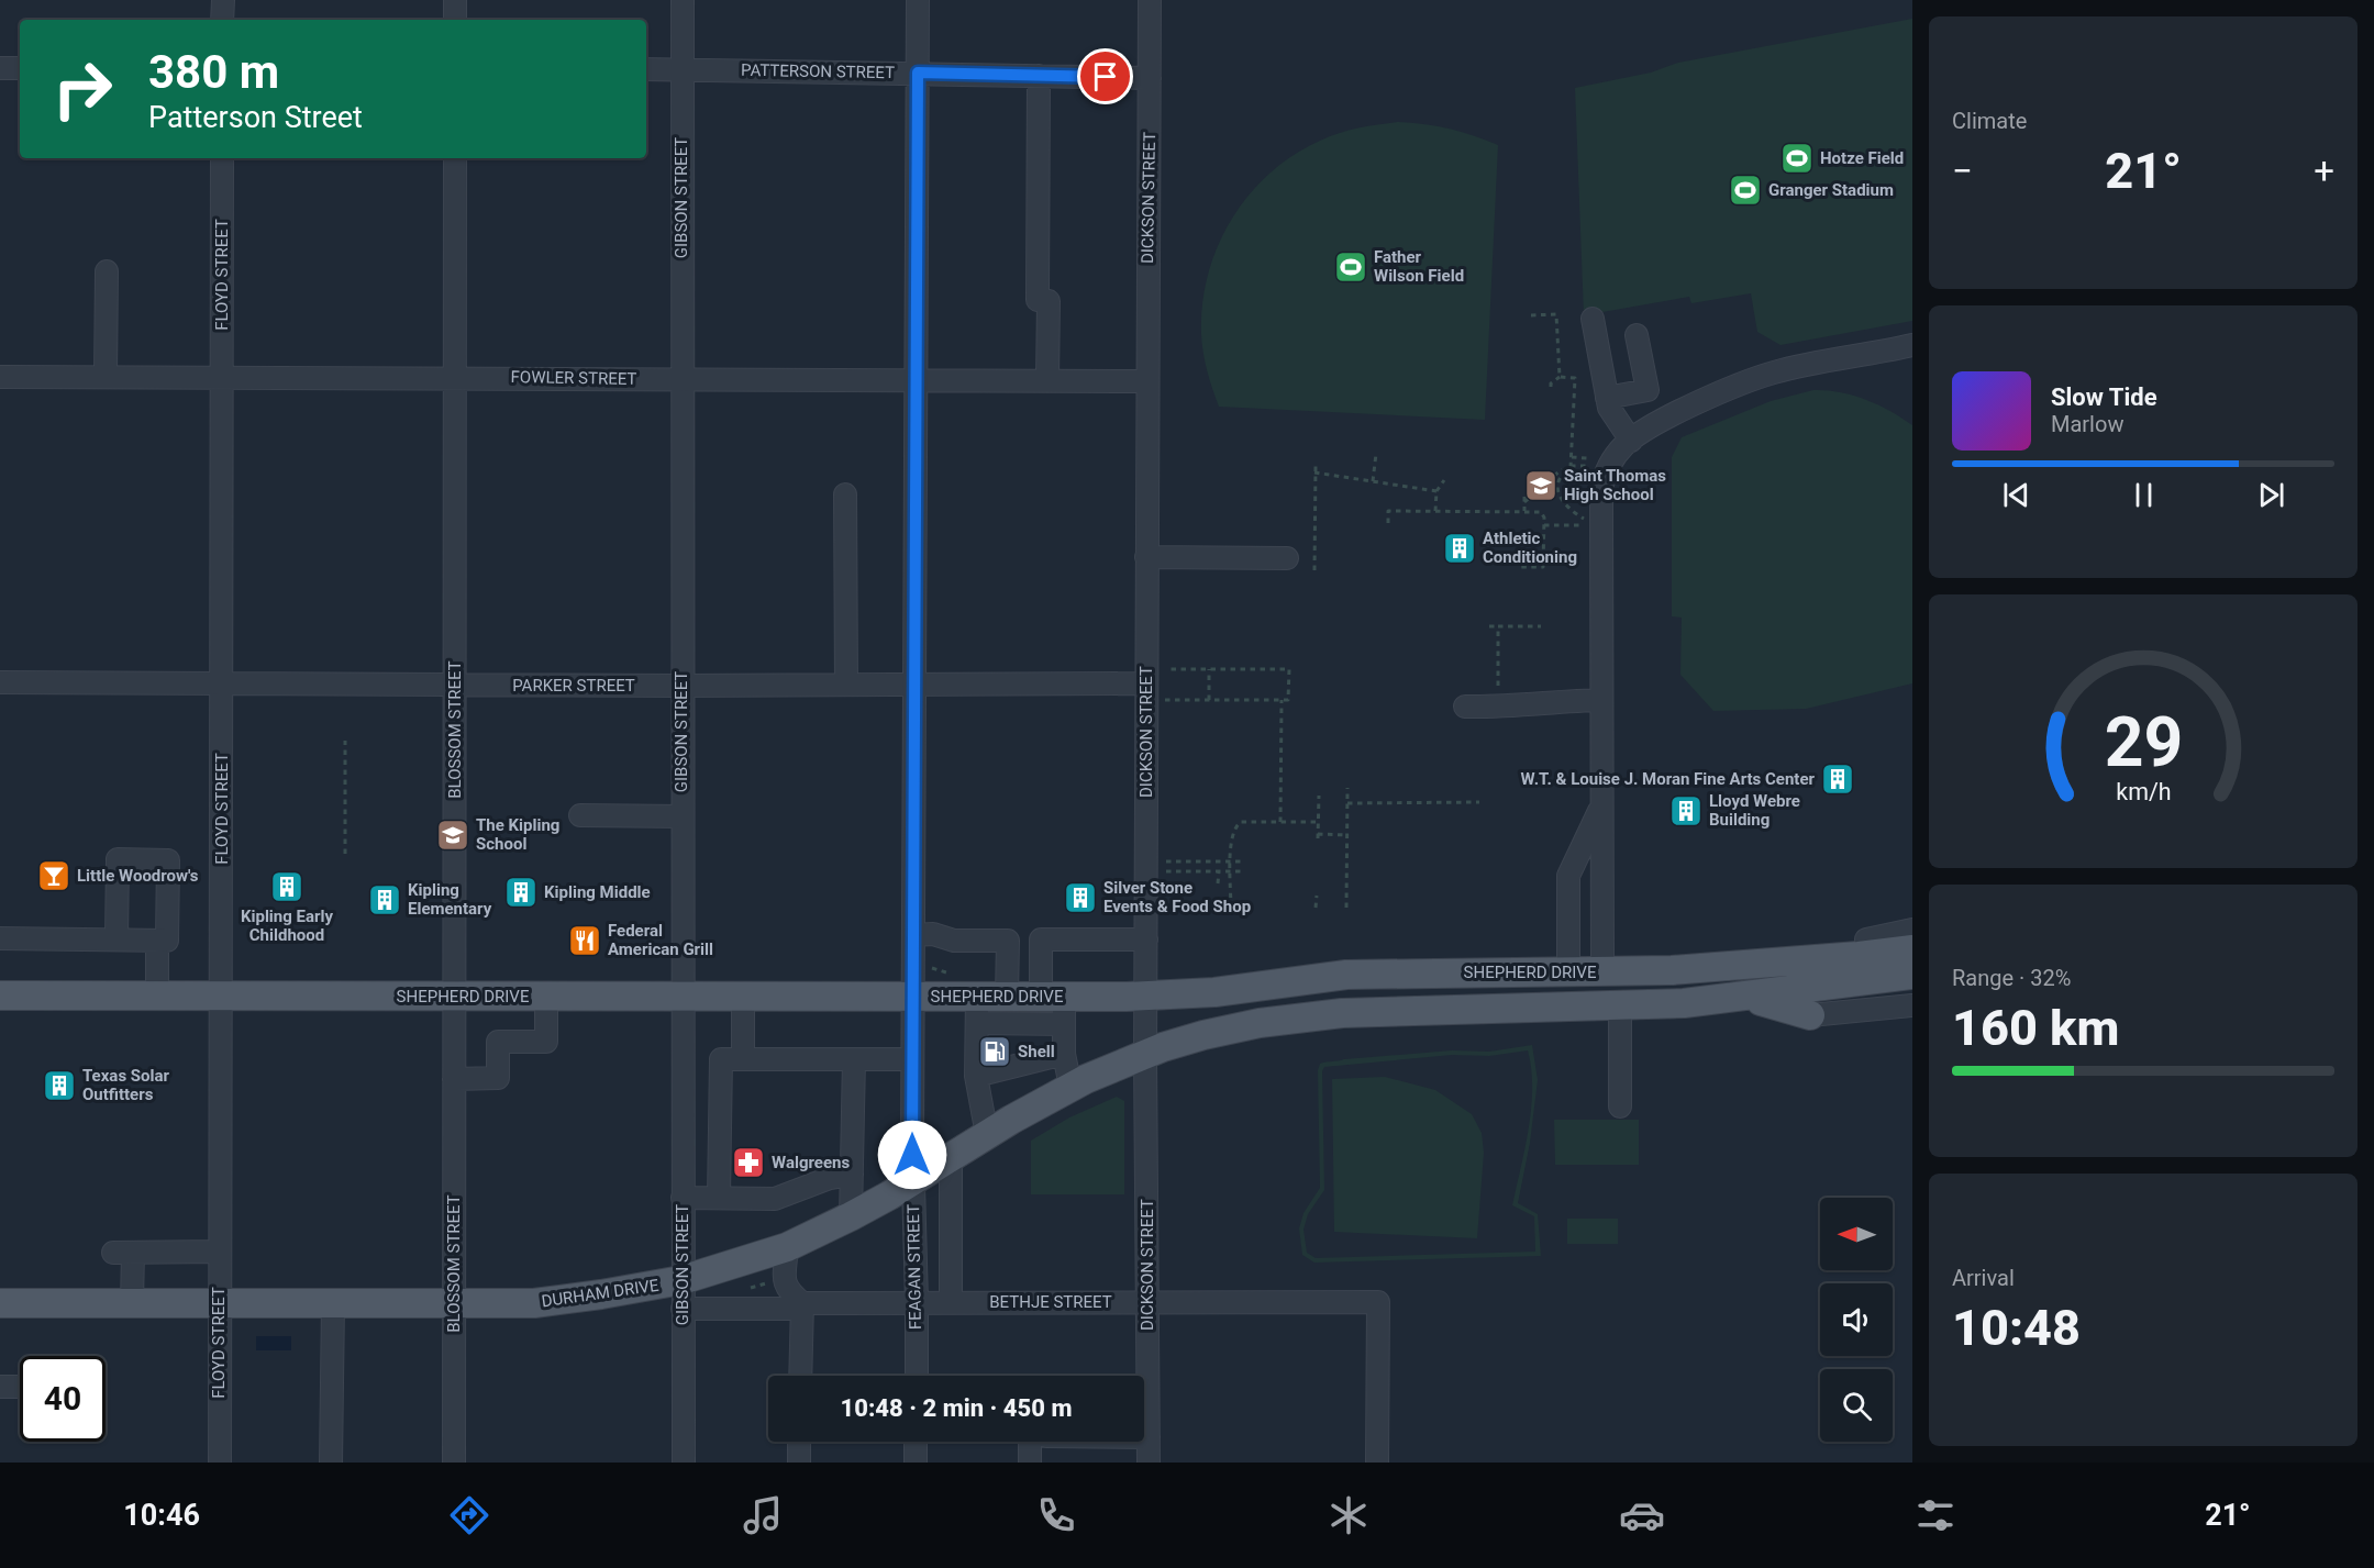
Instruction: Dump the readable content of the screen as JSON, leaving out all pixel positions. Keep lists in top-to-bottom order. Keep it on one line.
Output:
{"streets":{"main road":["SHEPHERD DRIVE","DURHAM DRIVE"],"street":["PATTERSON STREET","GIBSON STREET","DICKSON STREET","FLOYD STREET","FOWLER STREET","PARKER STREET","BLOSSOM STREET","FEAGAN STREET","BETHJE STREET"]},"crossings":[["PATTERSON STREET","GIBSON STREET"],["PATTERSON STREET","DICKSON STREET"],["PATTERSON STREET","FEAGAN STREET"],["GIBSON STREET","FOWLER STREET"],["GIBSON STREET","PARKER STREET"],["GIBSON STREET","SHEPHERD DRIVE"],["GIBSON STREET","DURHAM DRIVE"],["GIBSON STREET","BETHJE STREET"],["DICKSON STREET","FOWLER STREET"],["DICKSON STREET","PARKER STREET"],["DICKSON STREET","SHEPHERD DRIVE"],["DICKSON STREET","DURHAM DRIVE"],["DICKSON STREET","BETHJE STREET"],["FLOYD STREET","FOWLER STREET"],["FLOYD STREET","PARKER STREET"],["FLOYD STREET","SHEPHERD DRIVE"],["FLOYD STREET","DURHAM DRIVE"],["FOWLER STREET","BLOSSOM STREET"],["FOWLER STREET","FEAGAN STREET"],["PARKER STREET","BLOSSOM STREET"],["PARKER STREET","FEAGAN STREET"],["BLOSSOM STREET","SHEPHERD DRIVE"],["BLOSSOM STREET","DURHAM DRIVE"],["SHEPHERD DRIVE","FEAGAN STREET"],["SHEPHERD DRIVE","DURHAM DRIVE"],["FEAGAN STREET","DURHAM DRIVE"],["FEAGAN STREET","BETHJE STREET"]],"places":{"sports":["Hotze Field","Granger Stadium","Father Wilson Field"],"school or university":["Saint Thomas High School","The Kipling School"],"building":["Athletic Conditioning","W.T. & Louise J. Moran Fine Arts Center","Lloyd Webre Building","Kipling Early Childhood","Kipling Middle","Silver Stone Events & Food Shop","Kipling Elementary","Texas Solar Outfitters"],"bar":["Little Woodrow's"],"restaurant":["Federal American Grill"],"fuel station":["Shell"],"pharmacy":["Walgreens"]},"north":"left","page":{"tile":["Climate",["Range · 32%","160 km"],["Arrival","10:48"]],"turn":["380 m","Patterson Street"],"heat":["−","21°","+"],"song":["Slow Tide","Marlow"],"limit":"40","trip":"10:48 · 2 min · 450 m","tabs":["10:46","21°"],"gauge":["29","km/h"]}}
